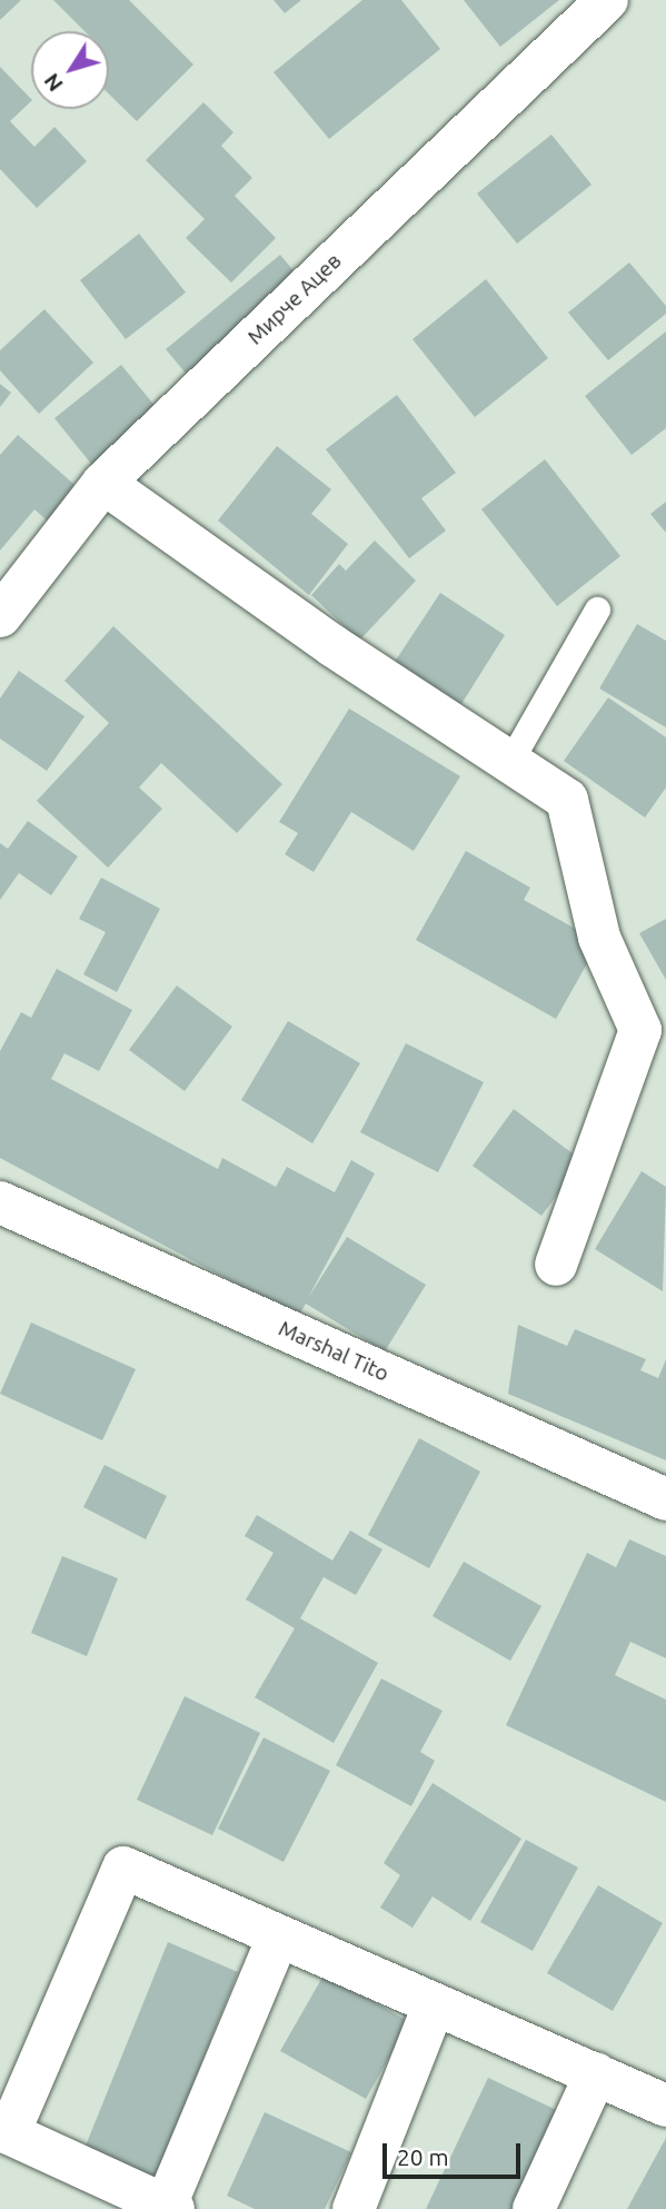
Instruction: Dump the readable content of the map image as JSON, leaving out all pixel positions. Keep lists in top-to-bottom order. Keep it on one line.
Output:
{"streets":{"street":["Мирче Ацев","Marshal Tito"]},"scale_bar":"20 m","north":"bottom left"}
